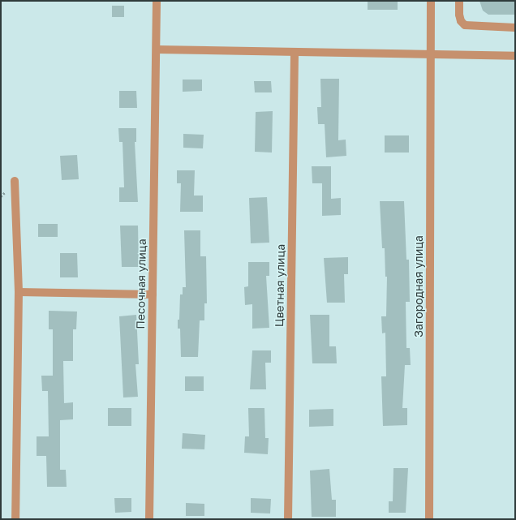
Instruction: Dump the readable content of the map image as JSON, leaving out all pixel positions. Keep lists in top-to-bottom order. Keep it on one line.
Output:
{"streets":{"street":["Песочная улица","Цветная улица","Загородная улица"]}}
